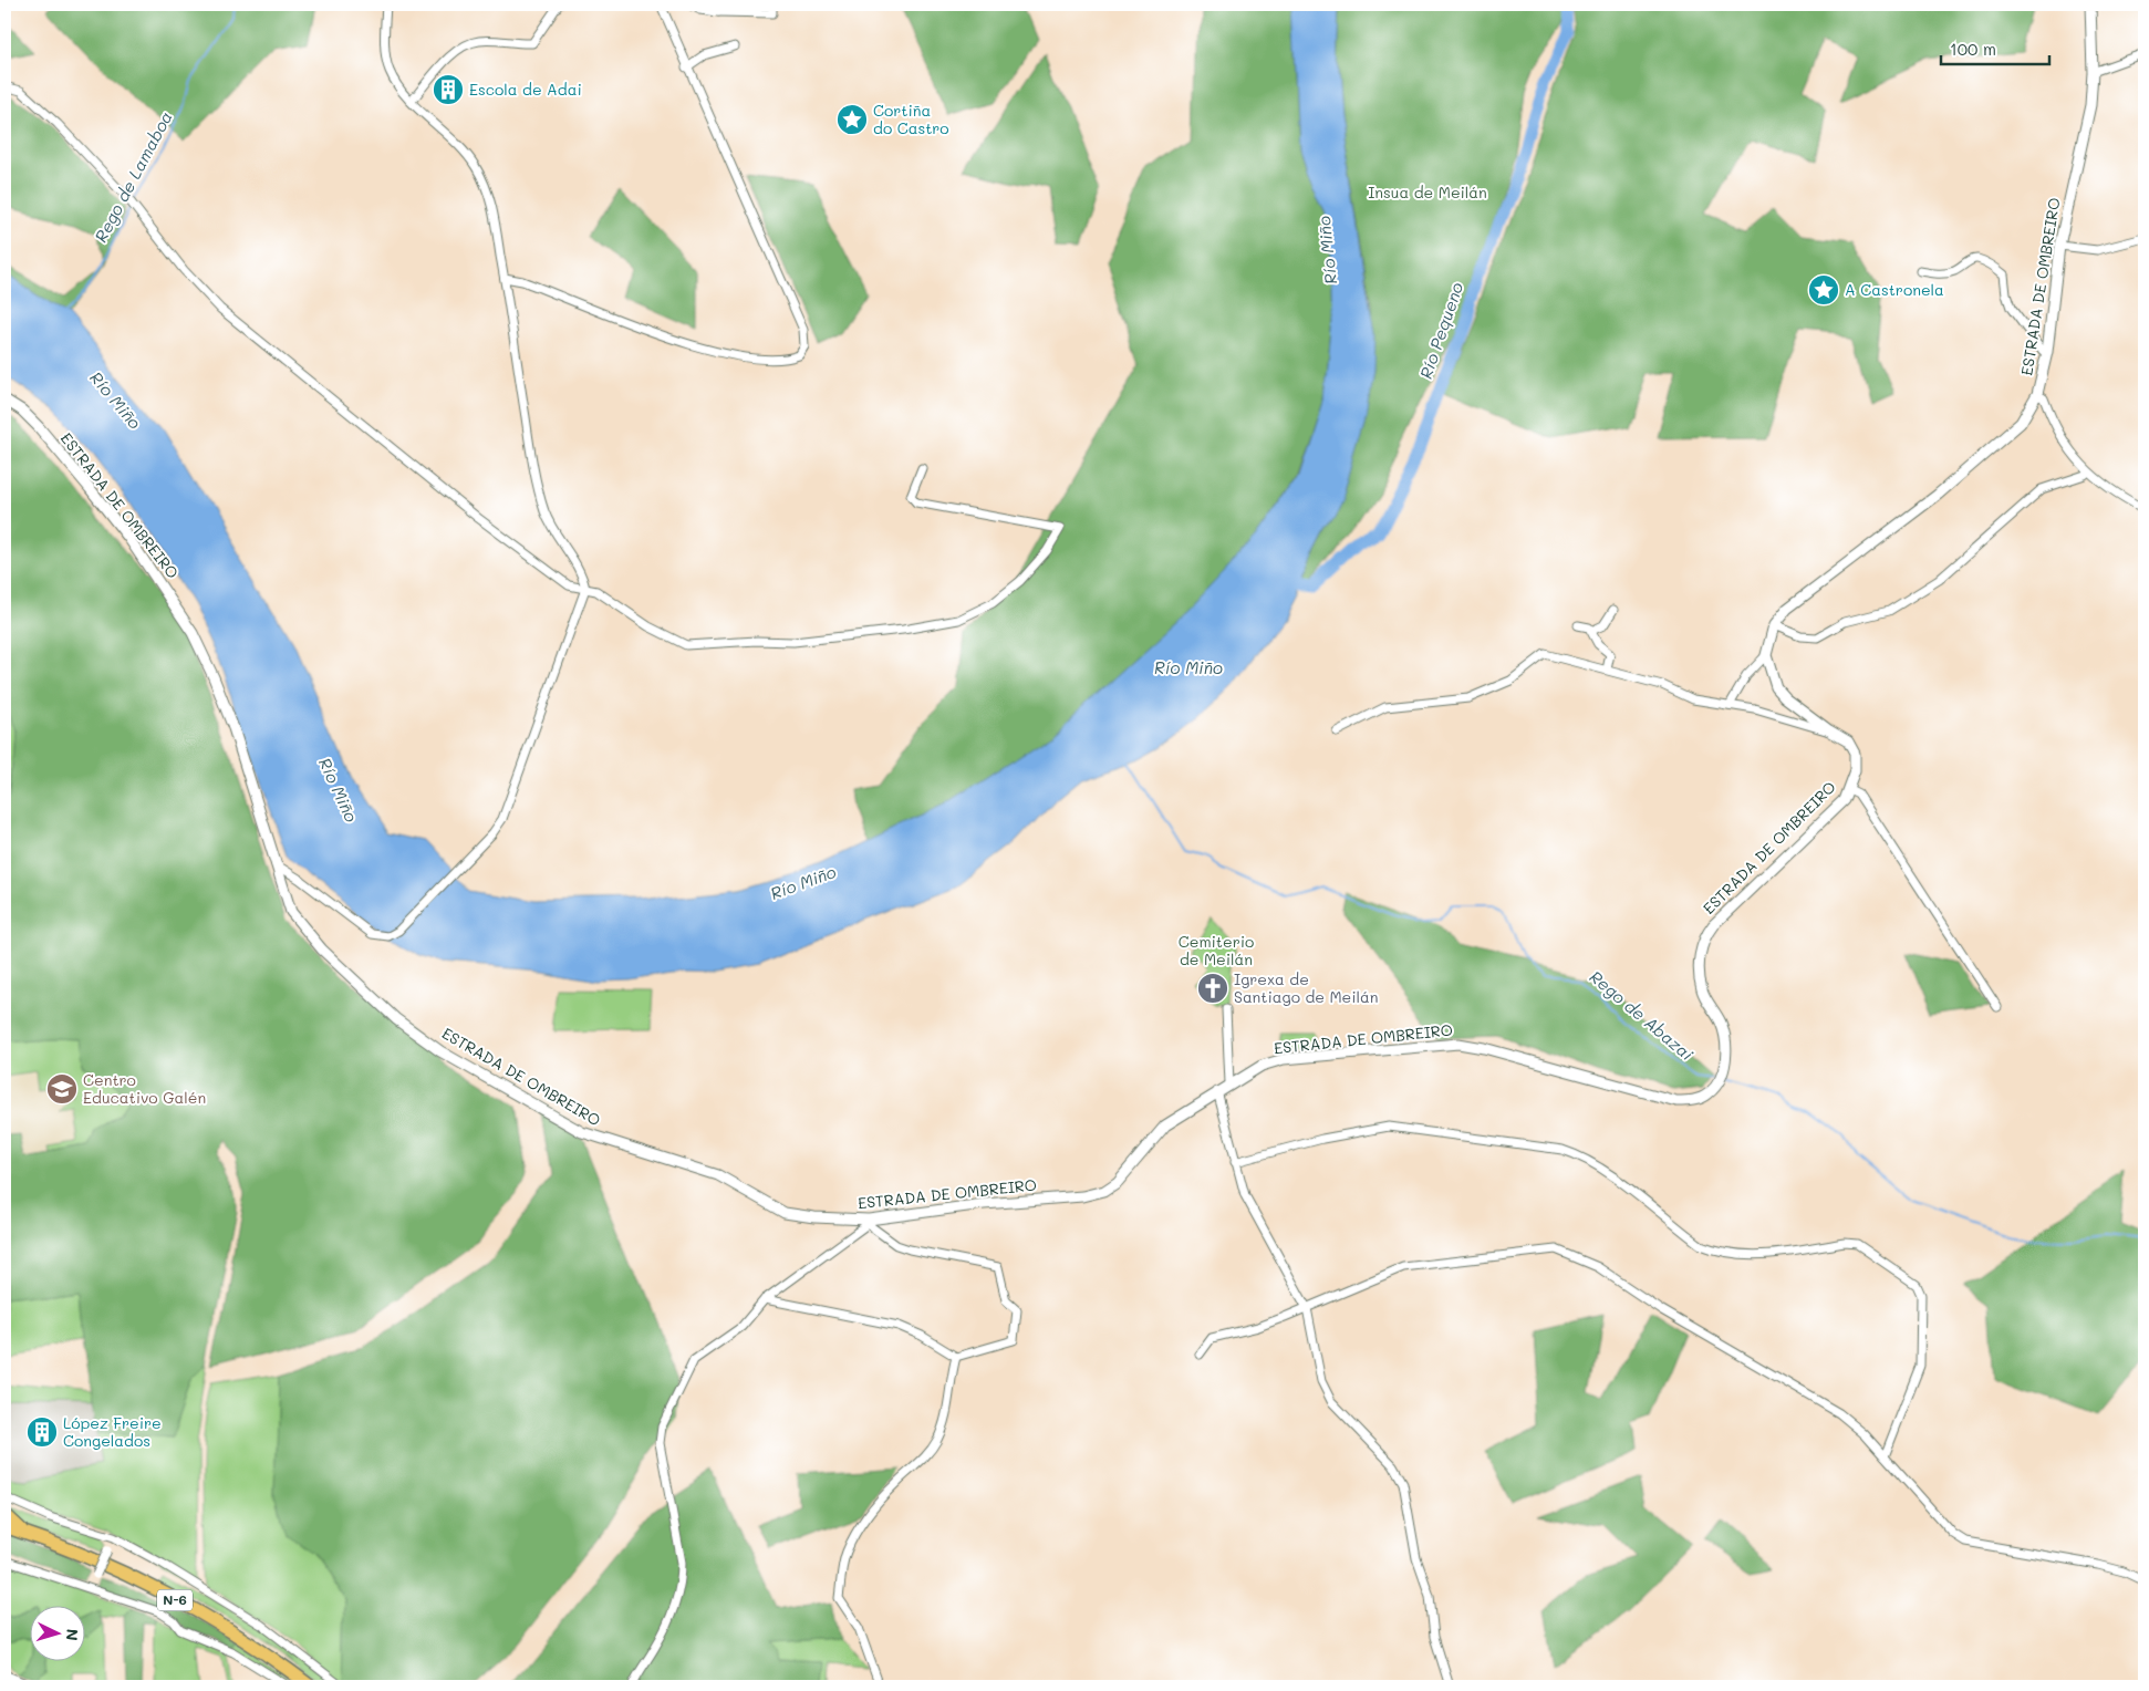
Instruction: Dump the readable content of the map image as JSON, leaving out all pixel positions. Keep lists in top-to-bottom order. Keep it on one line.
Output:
{"streets":{"highway":["N-6"],"street":["ESTRADA DE OMBREIRO"]},"water":["Rego de Lamaboa","Río Miño","Río Pequeno","Rego de Abazai"],"parks":["Insua de Meilán","Cemiterio de Meilán"],"places":{"building":["Escola de Adai","López Freire Congelados"],"place":["Cortiña do Castro","A Castronela"],"church":["Igrexa de Santiago de Meilán"],"school or university":["Centro Educativo Galén"]},"scale_bar":"100 m","north":"right"}
